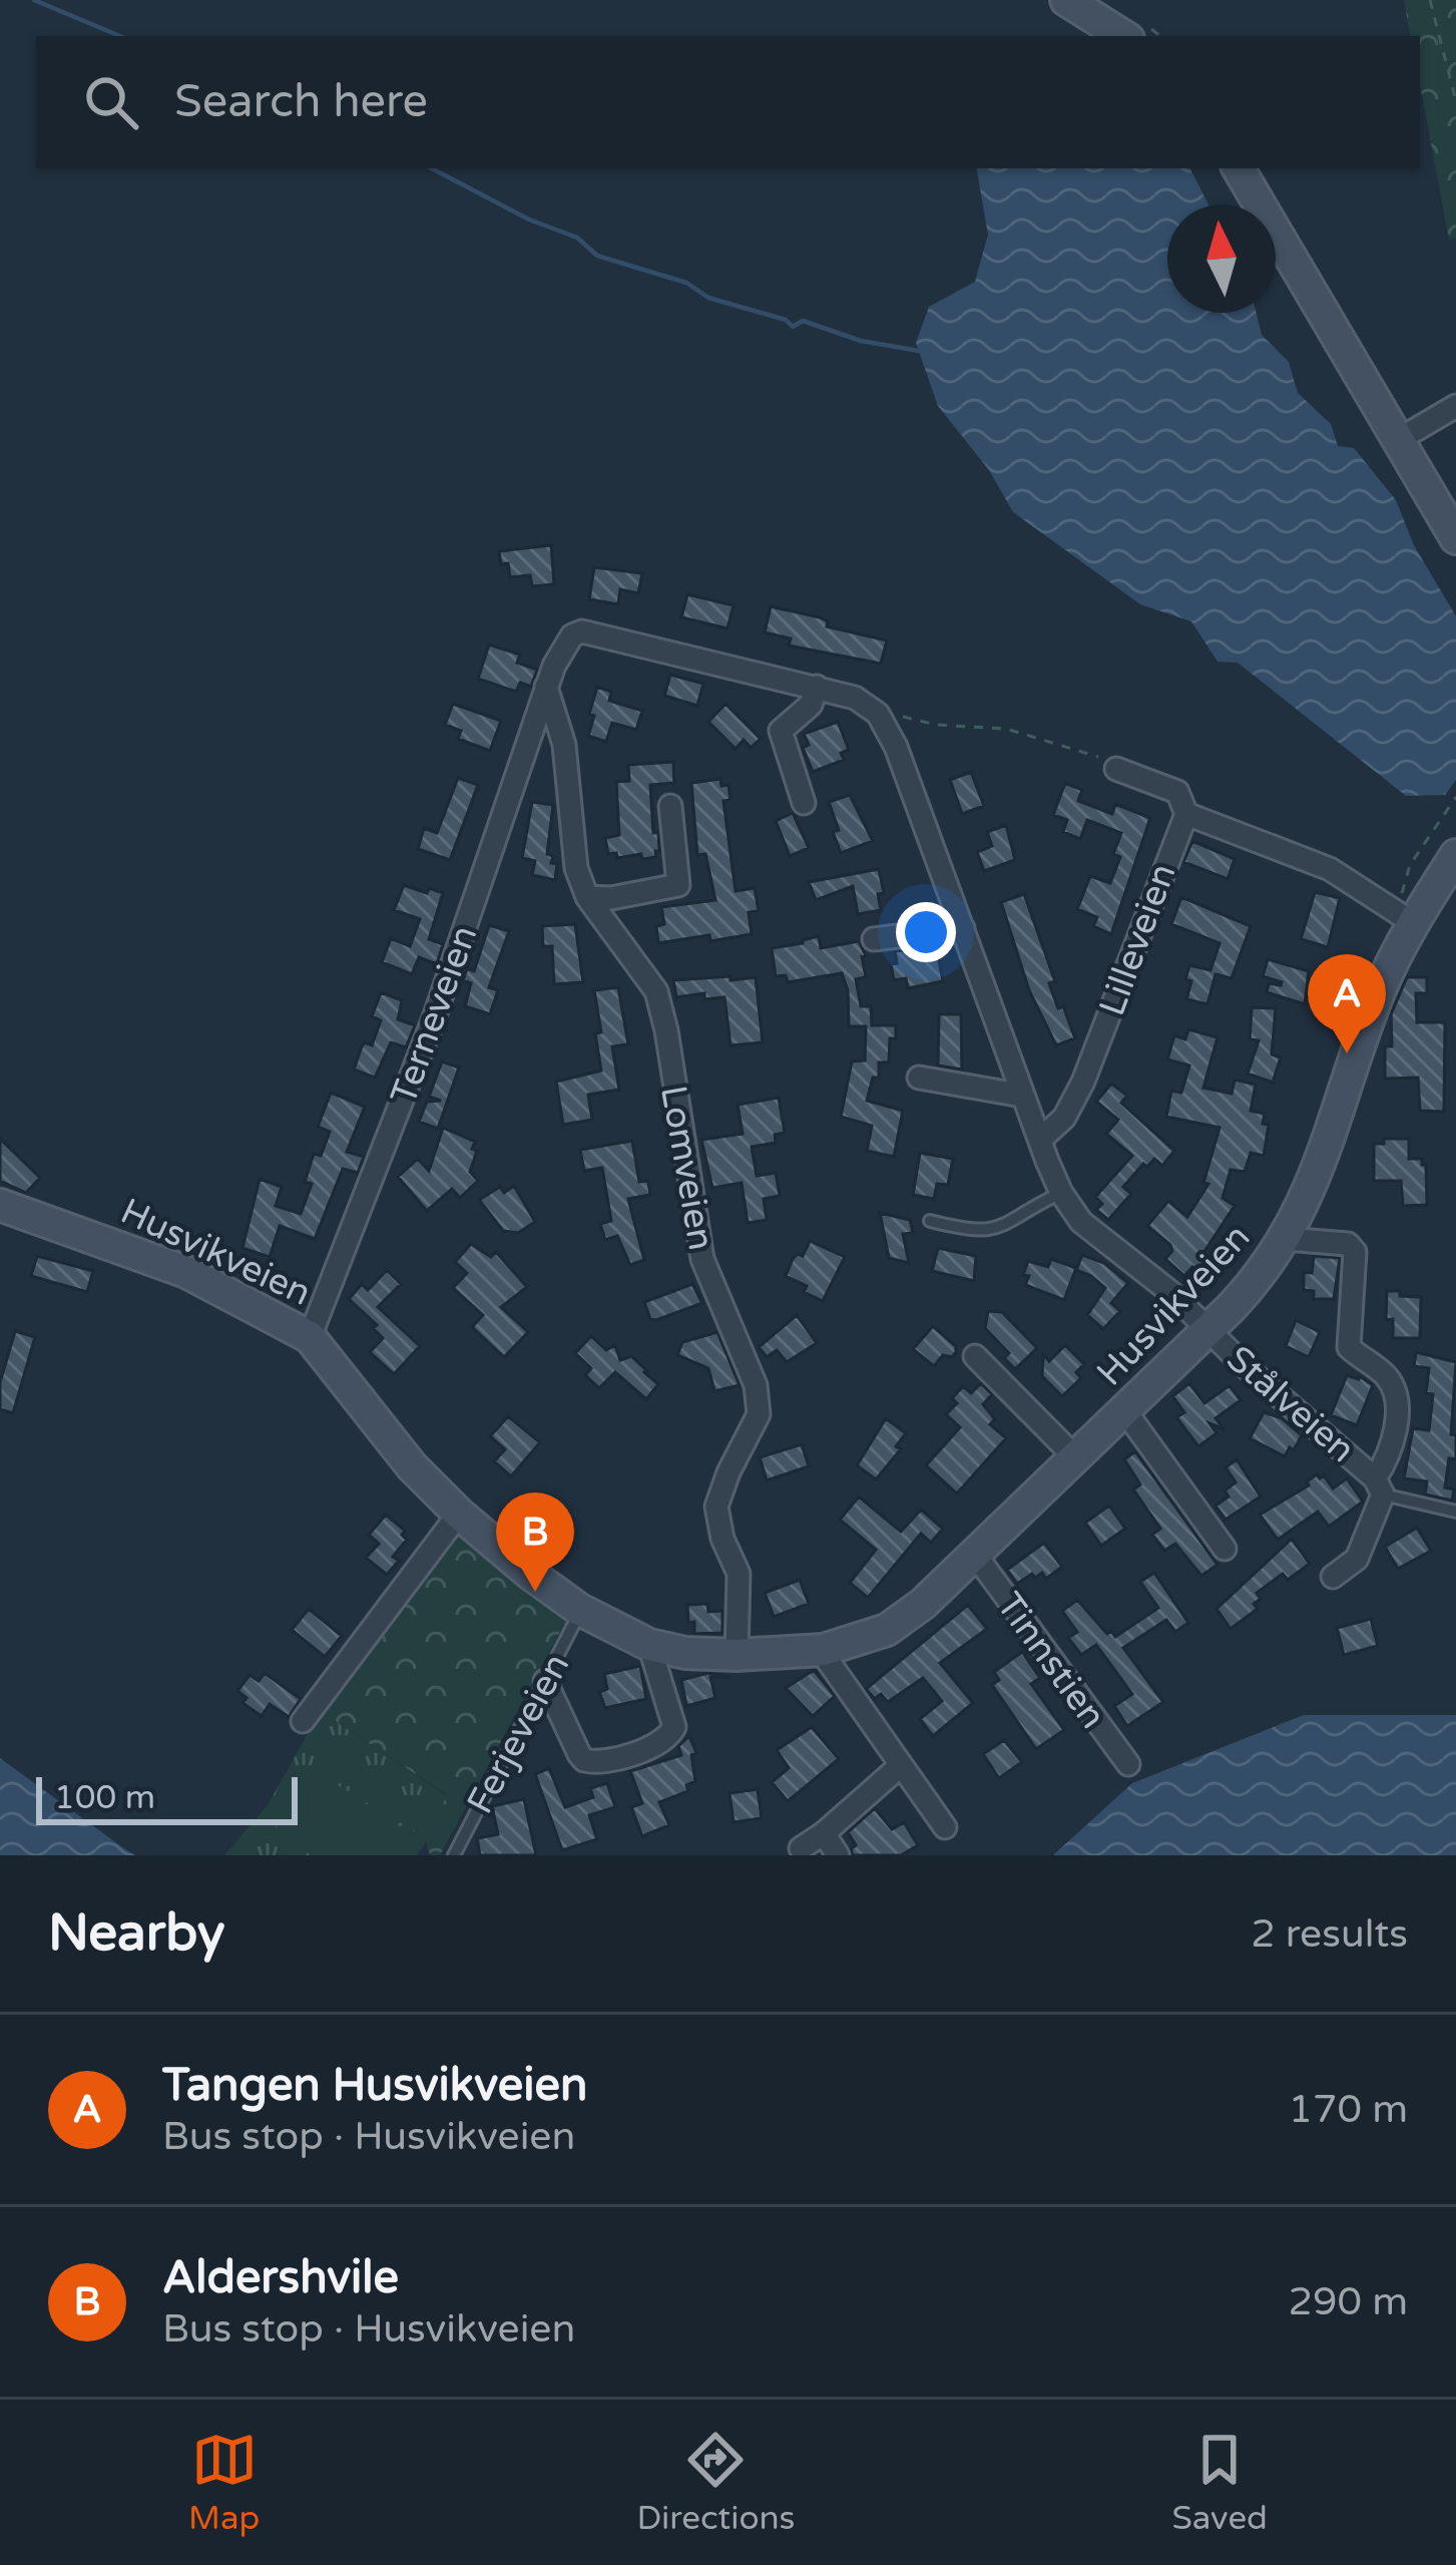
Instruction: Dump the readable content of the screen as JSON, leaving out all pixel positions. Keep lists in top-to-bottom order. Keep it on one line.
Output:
{"streets":{"main road":["Husvikveien"],"street":["Lilleveien","Terneveien","Lomveien","Stålveien","Tinnstien"],"lane":["Ferjeveien"]},"crossings":[["Terneveien","Lomveien"],["Terneveien","Husvikveien"],["Lomveien","Husvikveien"],["Husvikveien","Stålveien"],["Husvikveien","Tinnstien"],["Husvikveien","Ferjeveien"]],"scale_bar":"100 m","north":"top","page":{"search":"Search here","pins":["A","B"],"scale":"100 m","heading":["Nearby","2 results"],"list":[{"mark":"A","name":"Tangen Husvikveien","note":"Bus stop · Husvikveien","value":"170 m"},{"mark":"B","name":"Aldershvile","note":"Bus stop · Husvikveien","value":"290 m"}],"nav":["Map","Directions","Saved"]}}
